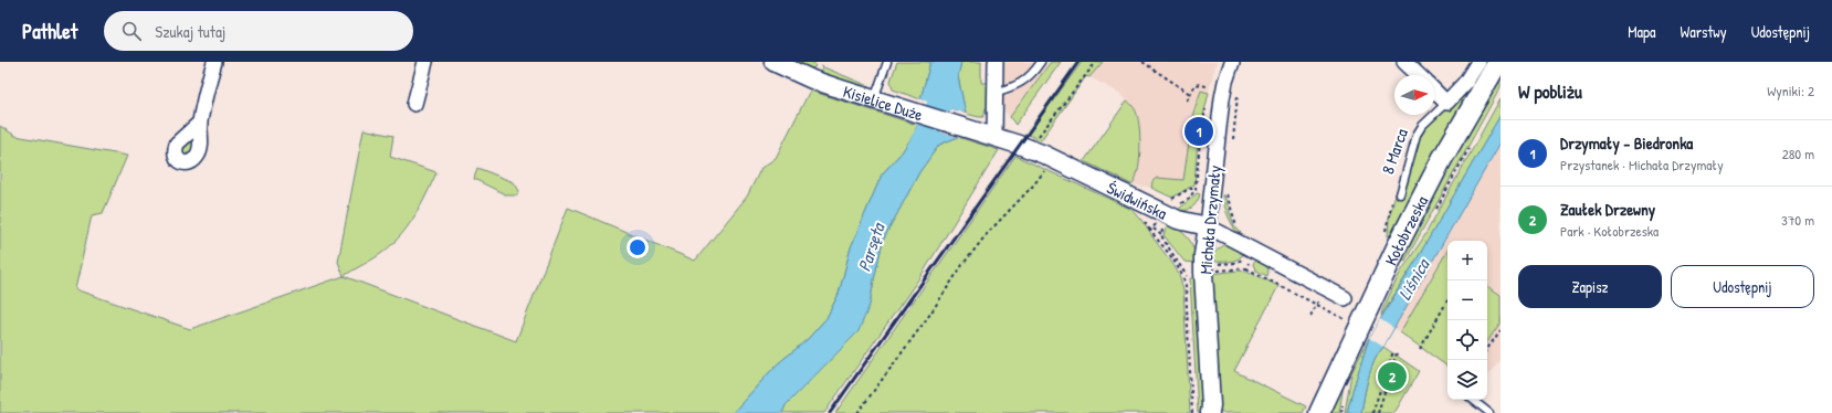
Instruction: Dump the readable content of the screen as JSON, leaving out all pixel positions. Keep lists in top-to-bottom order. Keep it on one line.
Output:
{"streets":{"main road":["Kołobrzeska"],"street":["Kisielice Duże","8 Marca","Świdwińska","Michała Drzymały"]},"crossings":[["Kisielice Duże","Świdwińska"],["Świdwińska","Michała Drzymały"]],"water":["Parsęta","Liśnica"],"north":"right","page":{"header":"Pathlet","search":"Szukaj tutaj","nav":["Mapa","Warstwy","Udostępnij"],"heading":["W pobliżu","Wyniki: 2"],"pins":["1","2"],"list":[{"mark":"1","name":"Drzymały - Biedronka","note":"Przystanek · Michała Drzymały","value":"280 m"},{"mark":"2","name":"Zaułek Drzewny","note":"Park · Kołobrzeska","value":"370 m"}],"map_buttons":["+","−"],"buttons":["Zapisz","Udostępnij"]}}
